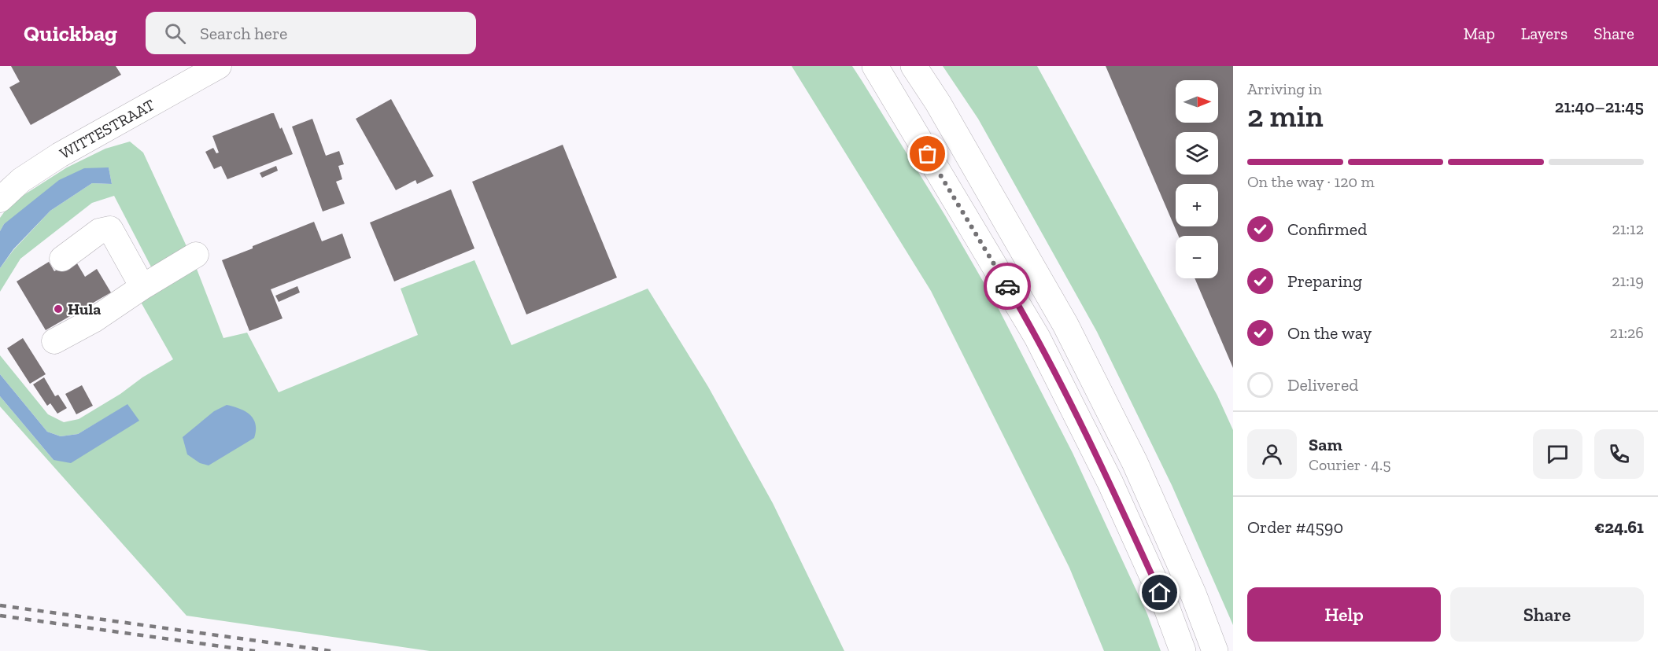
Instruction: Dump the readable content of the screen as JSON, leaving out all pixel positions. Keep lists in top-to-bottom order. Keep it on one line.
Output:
{"streets":{"street":["WITTESTRAAT"]},"places":["Hula"],"north":"right","page":{"header":"Quickbag","search":"Search here","nav":["Map","Layers","Share"],"heading":["2 min","Arriving in","21:40–21:45"],"panel":["Sam","Courier · 4.5","Order #4590","€24.61"],"map_buttons":["+","−"],"bar":"On the way · 120 m","list":[["Confirmed","21:12"],["Preparing","21:19"],["On the way","21:26"],"Delivered"],"buttons":["Help","Share"]}}
